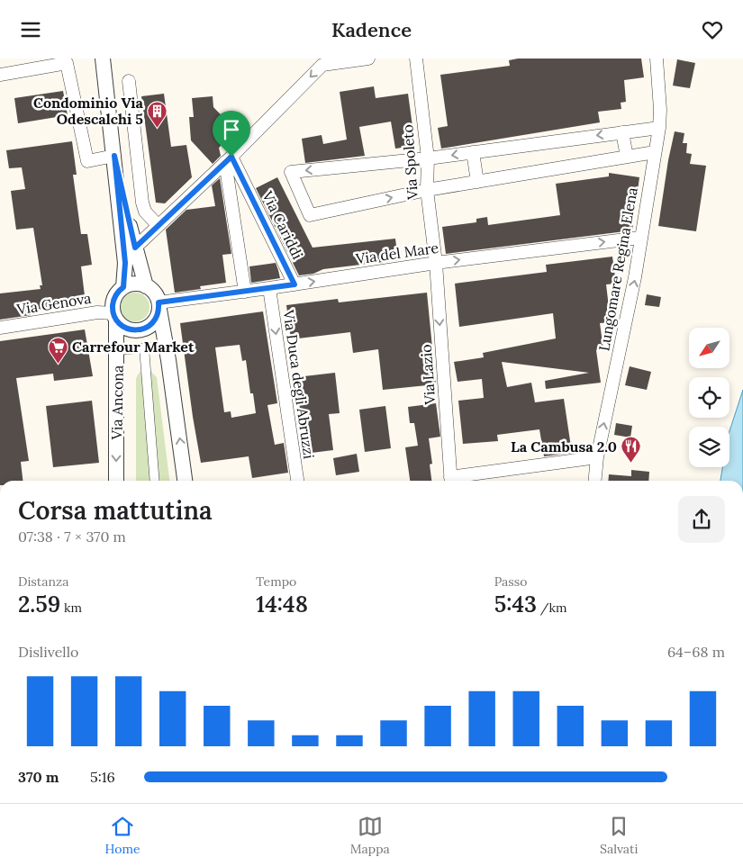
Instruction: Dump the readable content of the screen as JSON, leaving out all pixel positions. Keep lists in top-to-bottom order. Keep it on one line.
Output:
{"streets":{"street":["Via Spoleto","Via Cariddi","Via del Mare","Lungomare Regina Elena","Via Genova","Via Lazio","Via Duca degli Abruzzi","Via Ancona"]},"crossings":[["Via Spoleto","Via del Mare"],["Via Spoleto","Via Lazio"],["Via Cariddi","Via del Mare"],["Via del Mare","Lungomare Regina Elena"],["Via del Mare","Via Genova"],["Via del Mare","Via Lazio"],["Via del Mare","Via Duca degli Abruzzi"],["Via del Mare","Via Ancona"],["Via Genova","Via Ancona"]],"one_way":["Lungomare Regina Elena","Via Lazio"],"places":{"building":["Condominio Via Odescalchi 5"],"supermarket":["Carrefour Market"],"restaurant":["La Cambusa 2.0"]},"north":"bottom left","page":{"header":"Kadence","heading":["Corsa mattutina","07:38 · 7 × 370 m"],"stats":[["Distanza","2.59 km"],["Tempo","14:48"],["Passo","5:43 /km"]],"chart":["Dislivello","64–68 m"],"list":[{"name":"370 m","note":"5:16"}],"tabs":["Home","Mappa","Salvati"]}}
